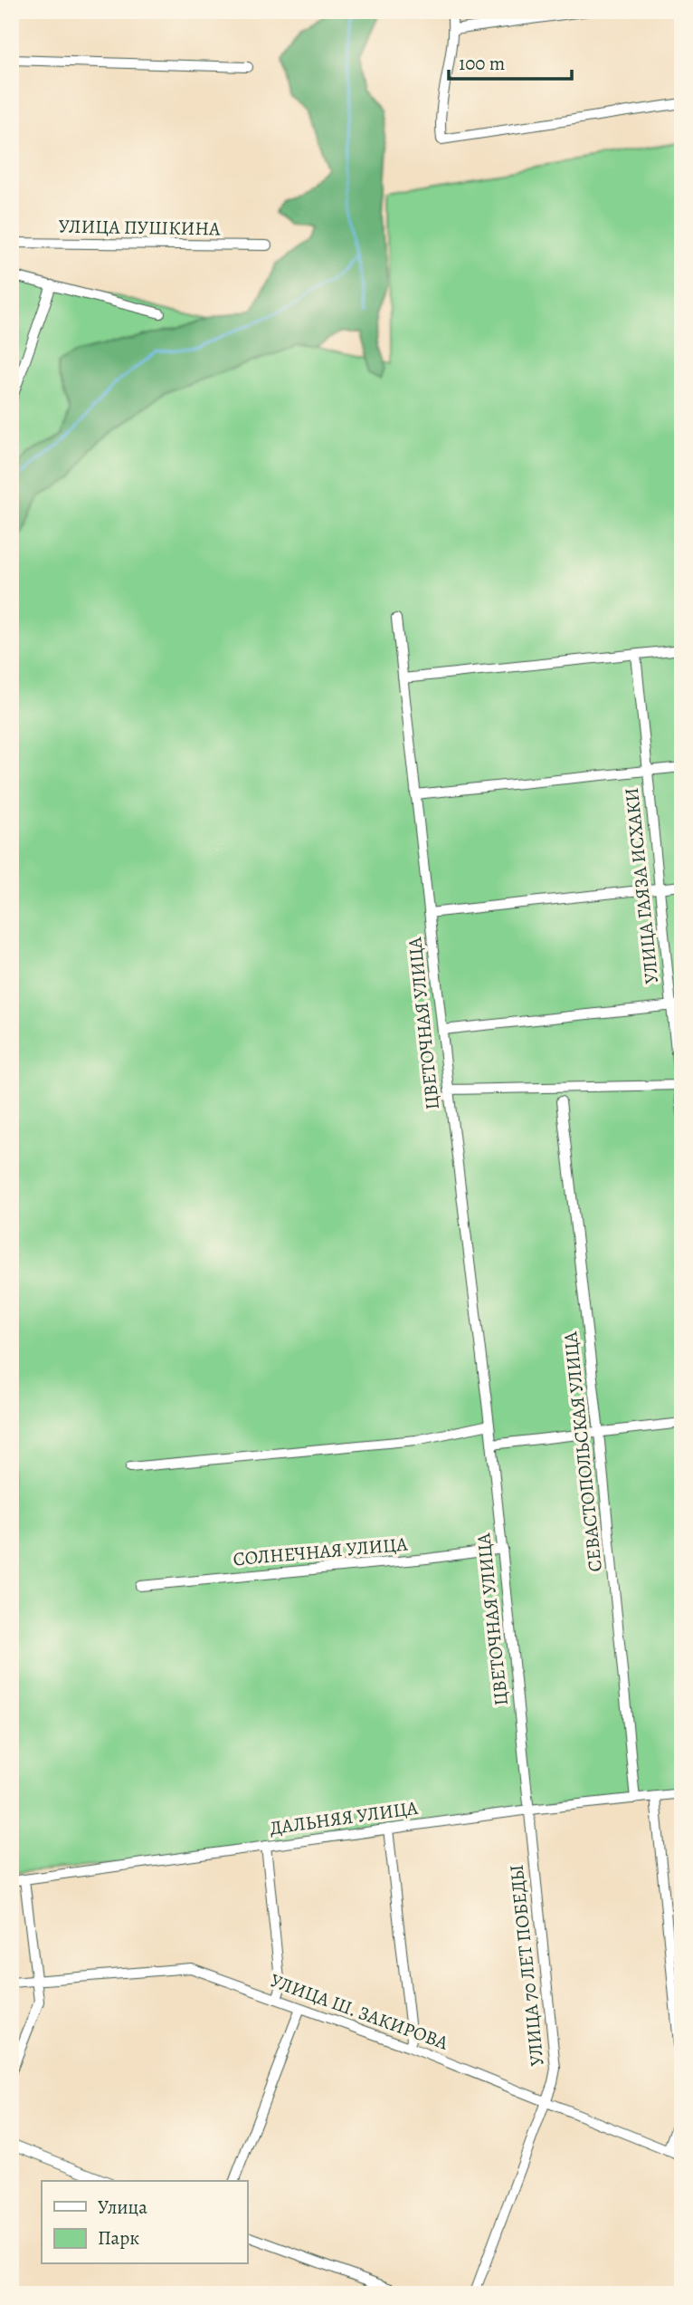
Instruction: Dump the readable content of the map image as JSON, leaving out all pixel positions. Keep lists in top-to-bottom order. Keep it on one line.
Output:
{"streets":{"street":["УЛИЦА ПУШКИНА","УЛИЦА ГАЯЗА ИСХАКИ","ЦВЕТОЧНАЯ УЛИЦА","СЕВАСТОПОЛЬСКАЯ УЛИЦА","СОЛНЕЧНАЯ УЛИЦА","ДАЛЬНЯЯ УЛИЦА","УЛИЦА 70 ЛЕТ ПОБЕДЫ","УЛИЦА Ш. ЗАКИРОВА"]},"crossings":[["ЦВЕТОЧНАЯ УЛИЦА","СОЛНЕЧНАЯ УЛИЦА"],["ЦВЕТОЧНАЯ УЛИЦА","ДАЛЬНЯЯ УЛИЦА"],["ЦВЕТОЧНАЯ УЛИЦА","УЛИЦА 70 ЛЕТ ПОБЕДЫ"],["СЕВАСТОПОЛЬСКАЯ УЛИЦА","ДАЛЬНЯЯ УЛИЦА"],["ДАЛЬНЯЯ УЛИЦА","УЛИЦА 70 ЛЕТ ПОБЕДЫ"],["УЛИЦА 70 ЛЕТ ПОБЕДЫ","УЛИЦА Ш. ЗАКИРОВА"]],"legend":["Улица","Парк"],"scale_bar":"100 m"}
